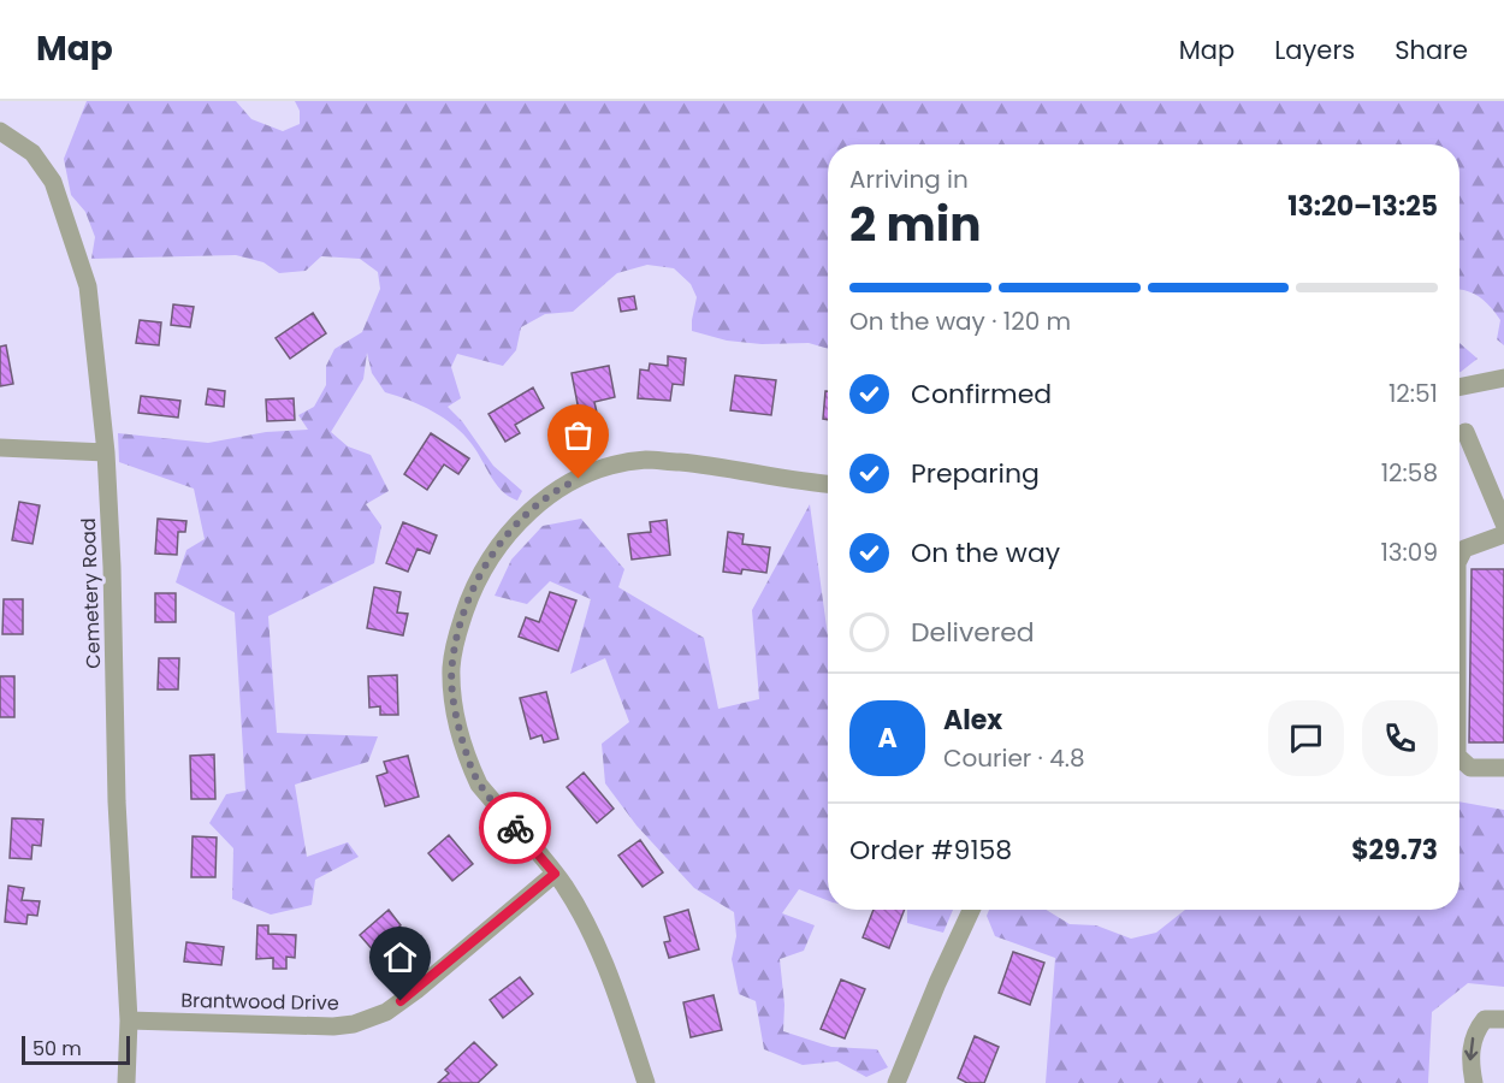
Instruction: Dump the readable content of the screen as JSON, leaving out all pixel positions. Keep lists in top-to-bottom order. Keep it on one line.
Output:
{"streets":{"street":["Cemetery Road","Brantwood Drive"]},"crossings":[["Cemetery Road","Brantwood Drive"]],"scale_bar":"50 m","page":{"header":"Map","nav":["Map","Layers","Share"],"heading":["2 min","Arriving in","13:20–13:25"],"panel":["Alex","Courier · 4.8","Order #9158","$29.73"],"bar":"On the way · 120 m","list":[["Confirmed","12:51"],["Preparing","12:58"],["On the way","13:09"],"Delivered"],"round":"A","scale":"50 m"}}
